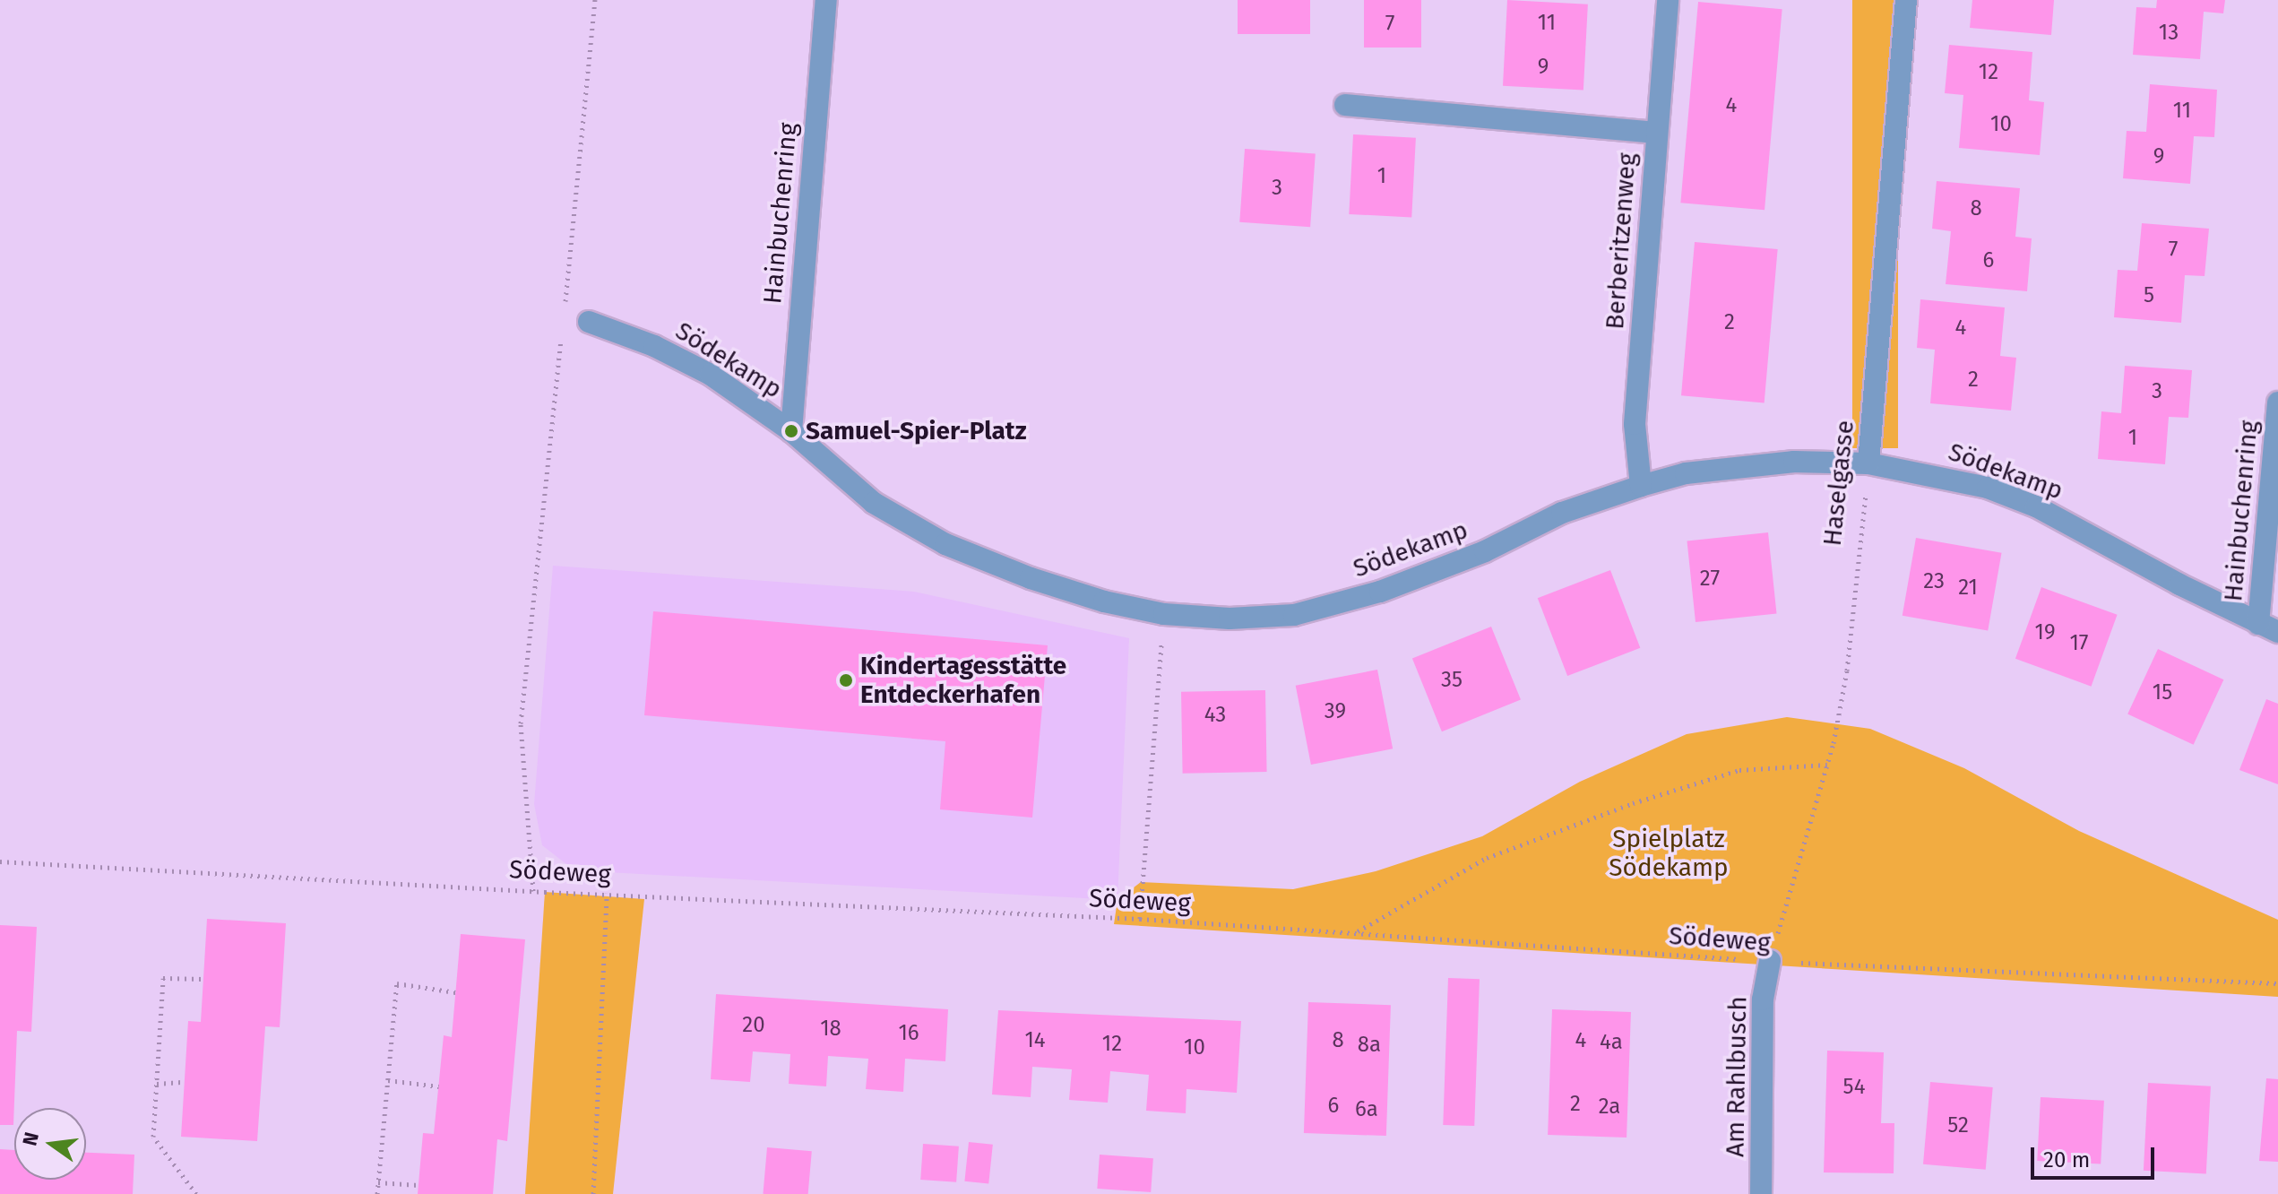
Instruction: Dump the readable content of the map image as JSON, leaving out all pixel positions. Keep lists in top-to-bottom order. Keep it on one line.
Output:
{"streets":{"street":["Hainbuchenring","Berberitzenweg","Södekamp","Haselgasse","Am Rahlbusch"],"path":["Södeweg"]},"crossings":[["Hainbuchenring","Södekamp"],["Berberitzenweg","Södekamp"],["Södekamp","Haselgasse"],["Haselgasse","Södeweg"],["Haselgasse","Am Rahlbusch"],["Södeweg","Am Rahlbusch"]],"parks":["Spielplatz Södekamp"],"places":["Samuel-Spier-Platz","Kindertagesstätte Entdeckerhafen"],"house_numbers":["11","7","13","9","12","4","11","10","9","1","3","8","7","6","5","2","4","2","3","1","27","23","21","19","17","35","15","39","43","20","18","16","14","8","4","4a","12","8a","10","54","2","6","2a","6a","52"],"scale_bar":"20 m","north":"left"}
